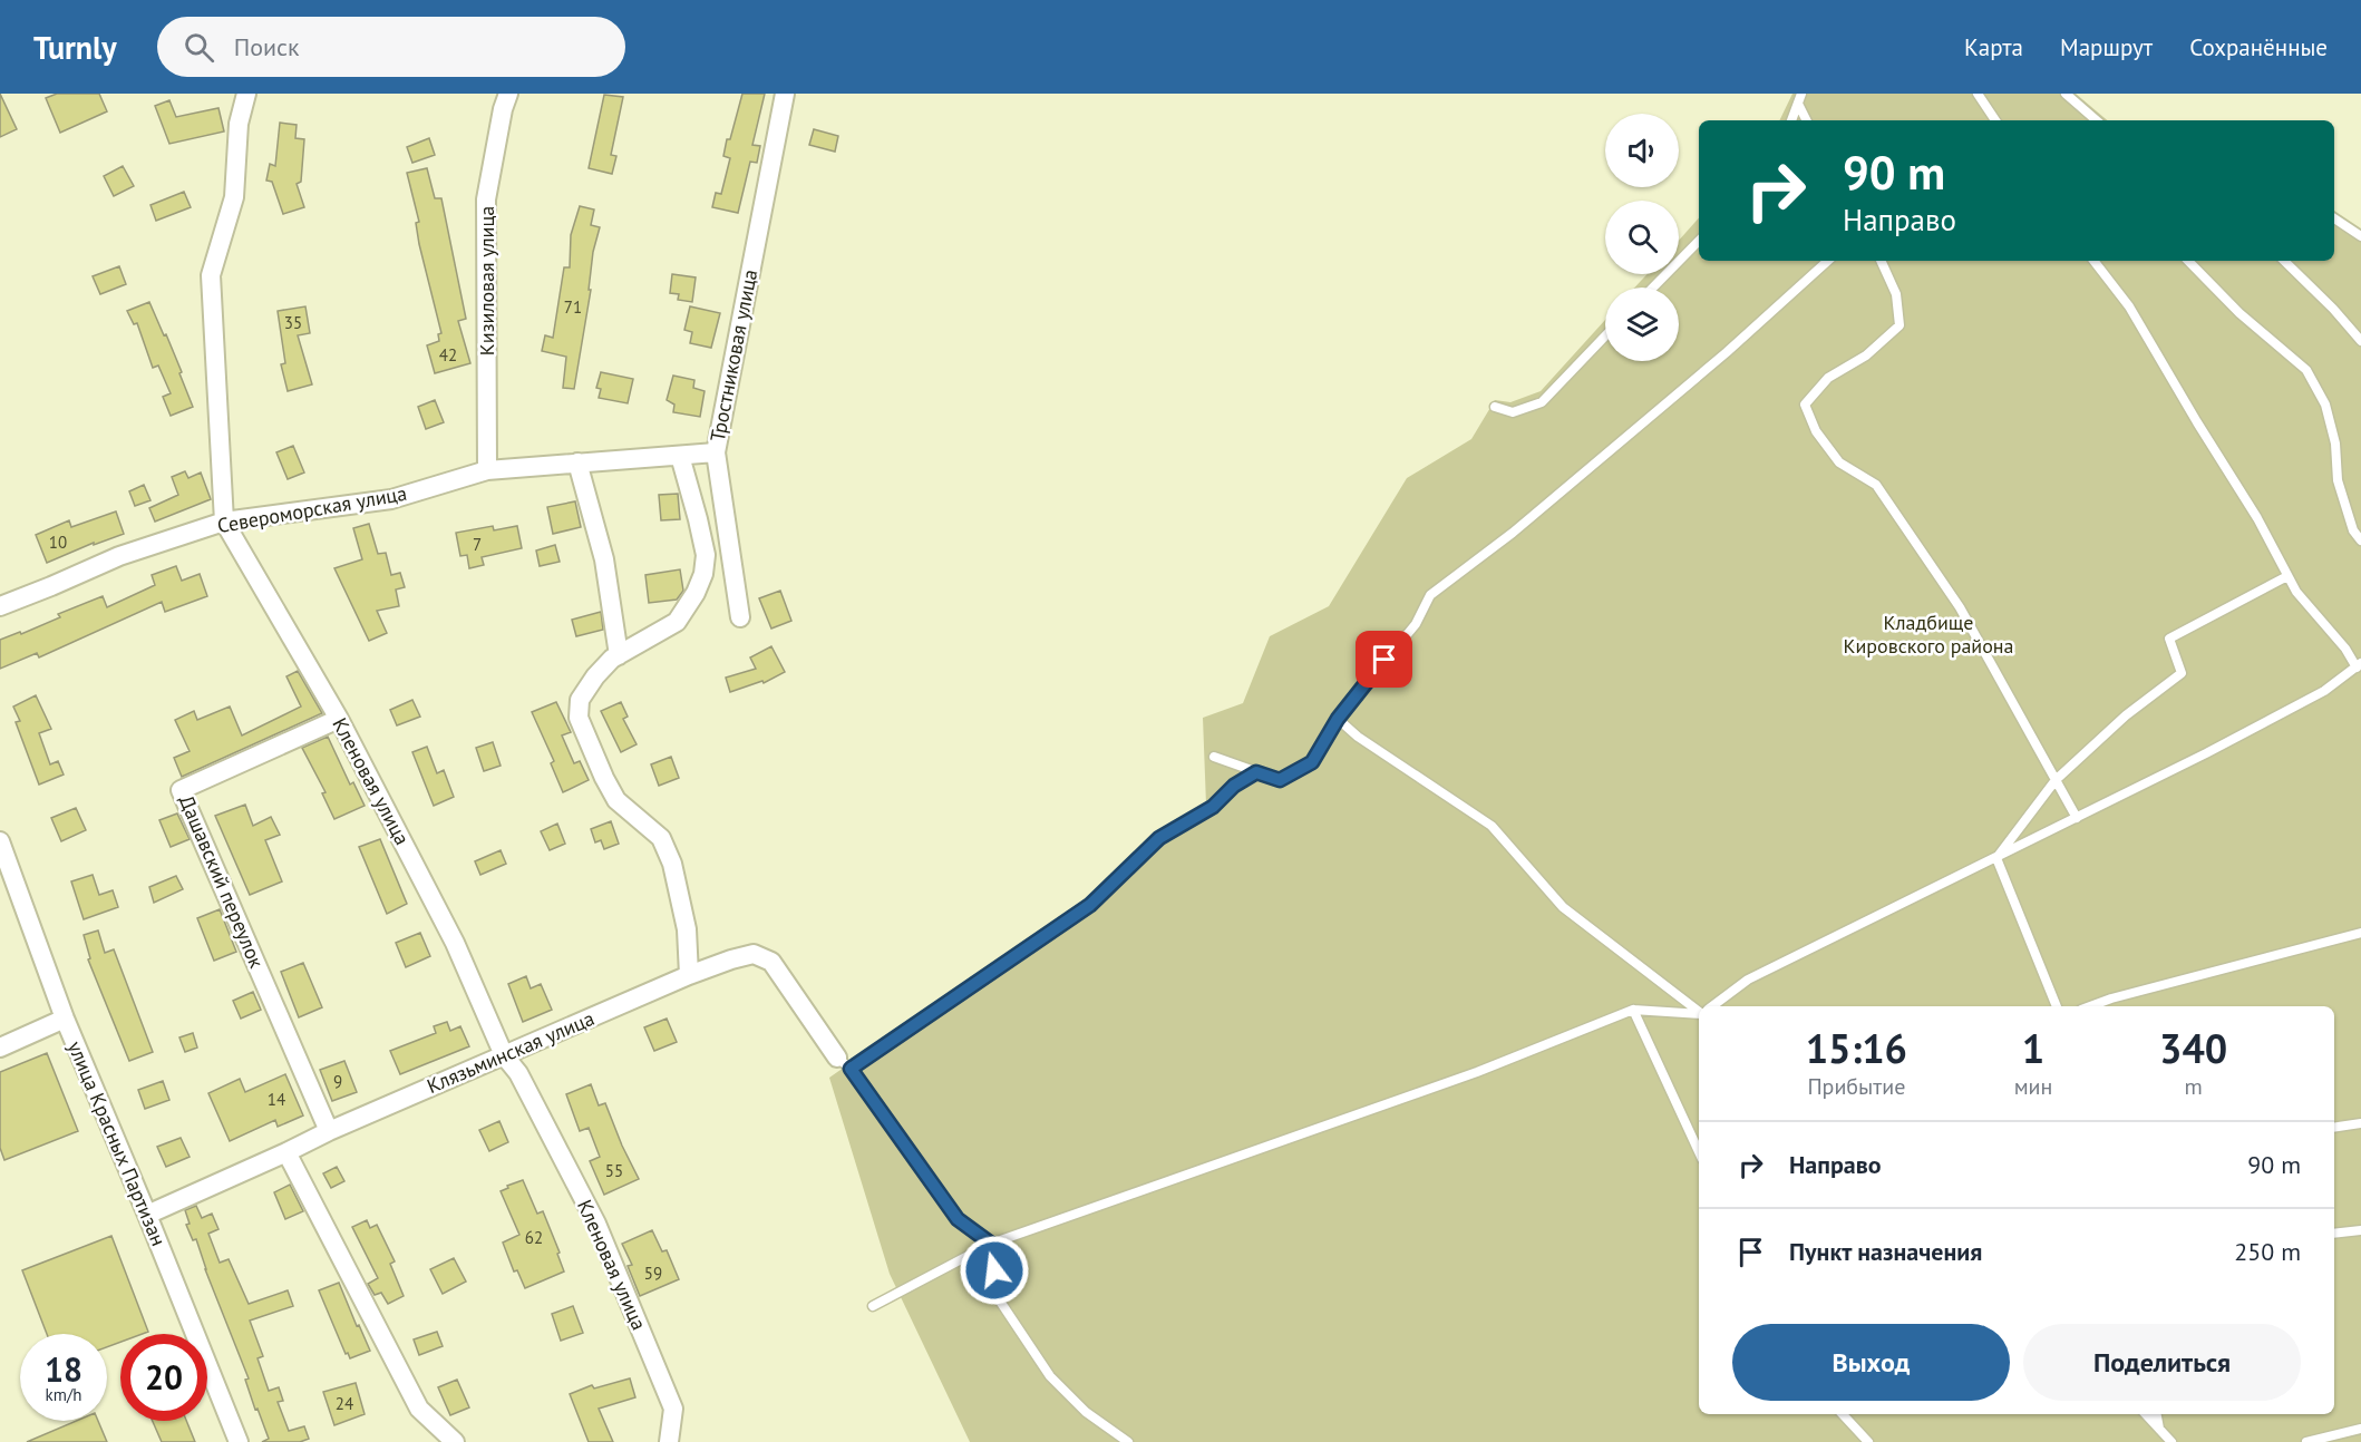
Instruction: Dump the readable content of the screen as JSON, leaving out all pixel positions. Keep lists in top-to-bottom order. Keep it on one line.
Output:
{"streets":{"street":["Кизиловая улица","Тростниковая улица","Североморская улица","Кленовая улица","Дашавский переулок","Клязьминская улица","улица Красных Партизан"]},"crossings":[["Кизиловая улица","Североморская улица"],["Тростниковая улица","Североморская улица"],["Североморская улица","Кленовая улица"],["Кленовая улица","Дашавский переулок"],["Кленовая улица","Клязьминская улица"],["Дашавский переулок","Клязьминская улица"],["Клязьминская улица","улица Красных Партизан"]],"parks":["Кладбище Кировского района"],"house_numbers":["71","35","42","10","7","9","14","55","62","59","24"],"page":{"header":"Turnly","search":"Поиск","nav":["Карта","Маршрут","Сохранённые"],"turn":["90 m","Направо"],"eta":["15:16","Прибытие","1","мин","340","m"],"list":[{"name":"Направо","value":"90 m"},{"name":"Пункт назначения","value":"250 m"}],"buttons":["Выход","Поделиться"],"speed":"18 km/h","limit":"20"}}
